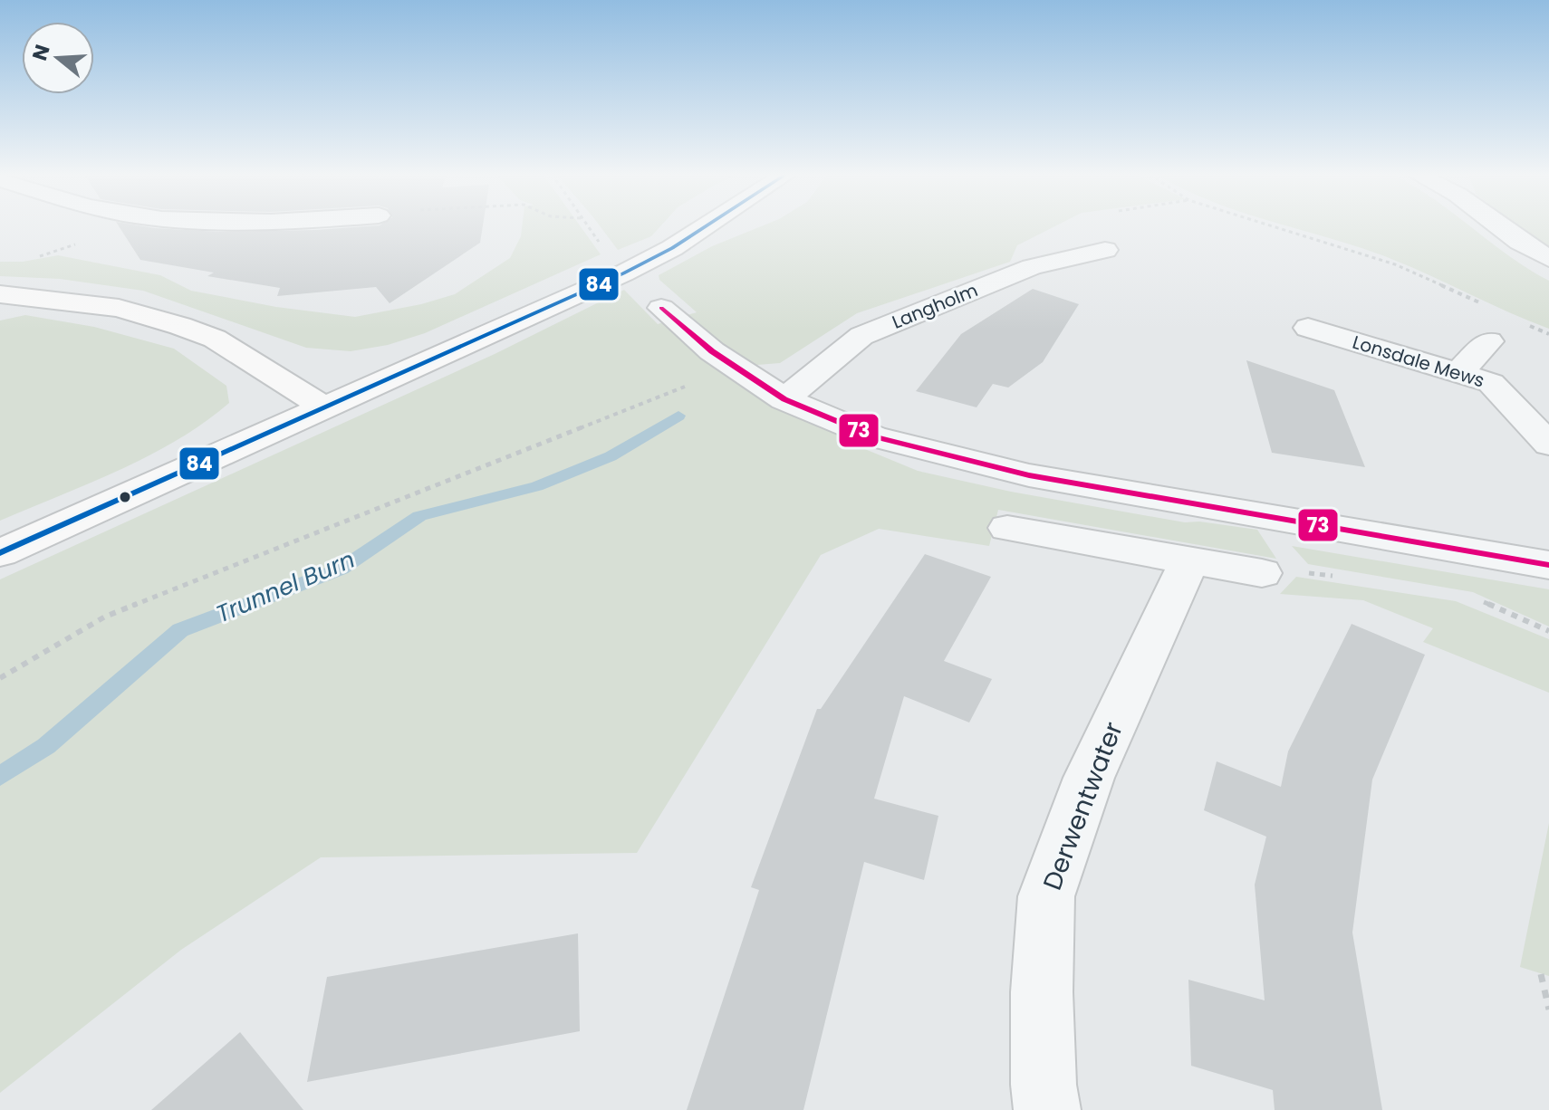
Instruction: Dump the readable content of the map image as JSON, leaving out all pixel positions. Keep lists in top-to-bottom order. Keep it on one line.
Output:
{"streets":{"street":["Langholm","Lonsdale Mews","Derwentwater"]},"water":["Trunnel Burn"],"lines":["transit line 84","transit line 73"],"north":"left"}
